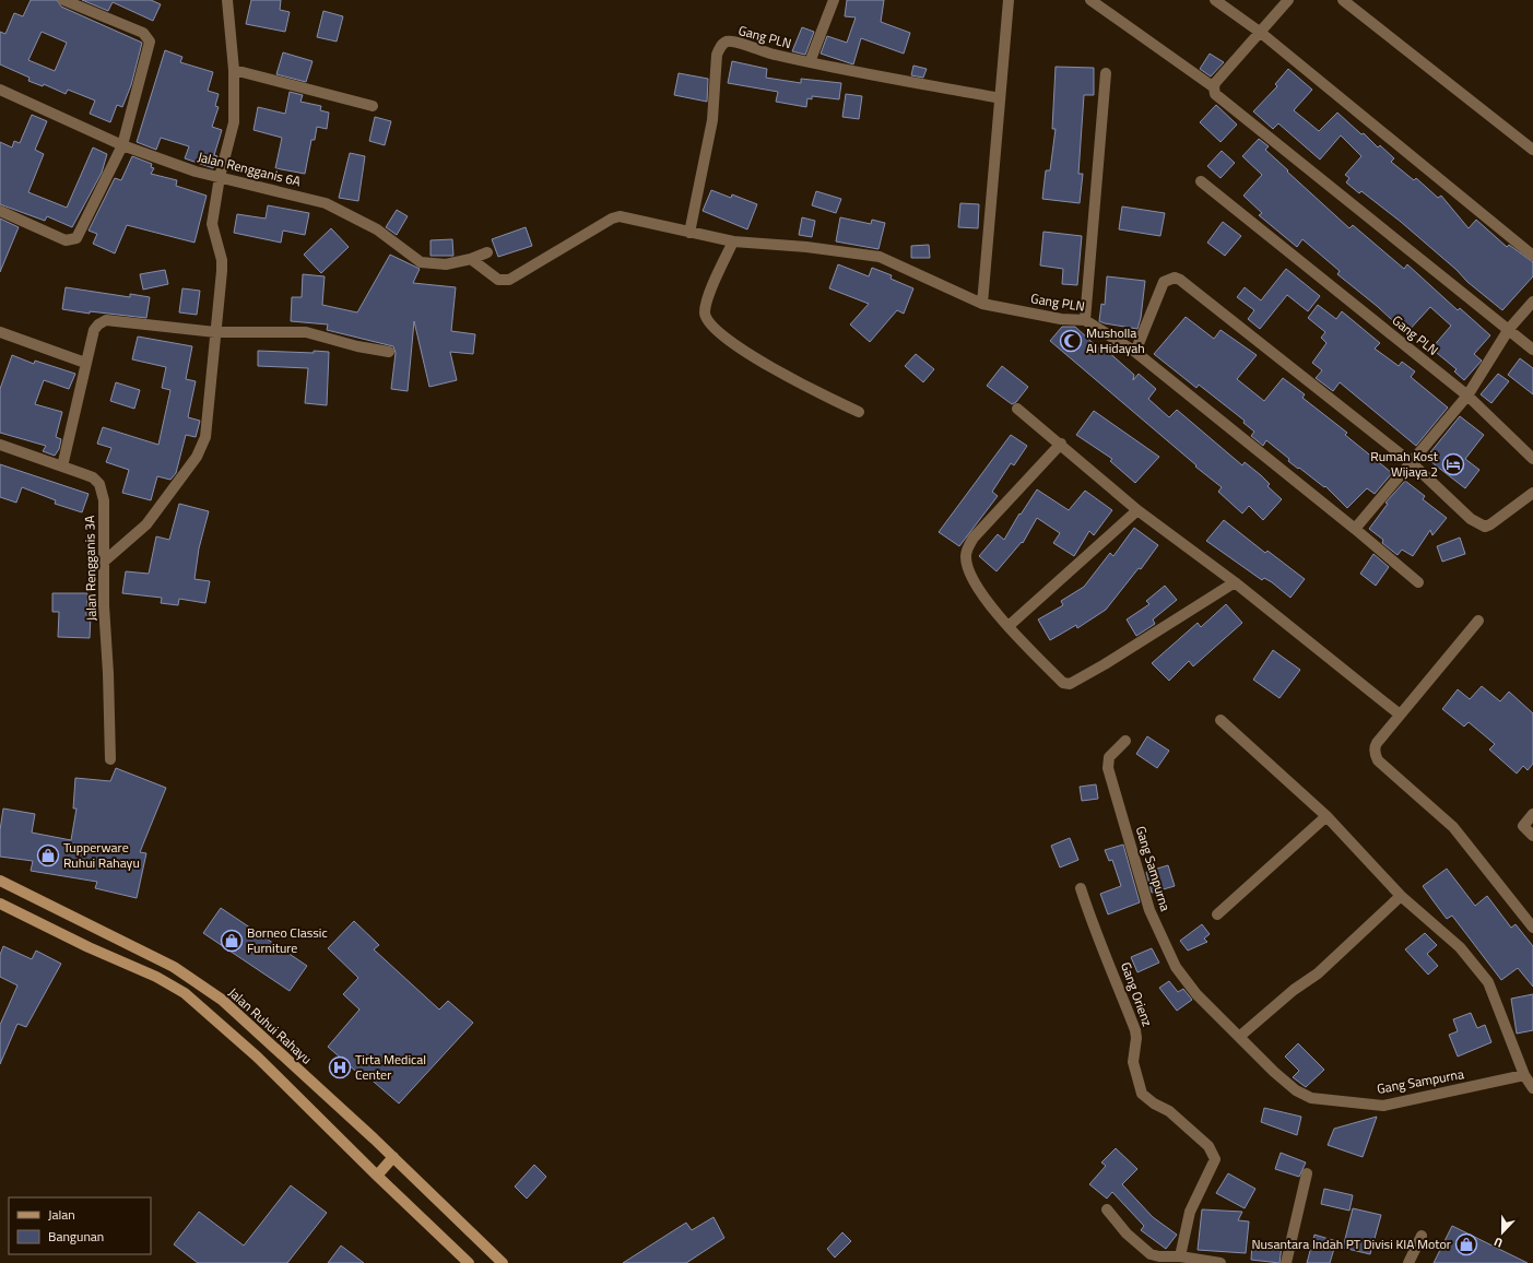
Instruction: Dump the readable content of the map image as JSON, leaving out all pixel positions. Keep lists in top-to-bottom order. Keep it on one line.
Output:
{"streets":{"main road":["Jalan Ruhui Rahayu"],"street":["Gang PLN","Jalan Rengganis 6A","Jalan Rengganis 3A","Gang Sampurna","Gang Orienz"]},"crossings":[["Gang PLN","Jalan Rengganis 6A"]],"places":{"mosque":["Musholla Al Hidayah"],"hotel":["Rumah Kost Wijaya 2"],"shop":["Tupperware Ruhui Rahayu","Borneo Classic Furniture","Nusantara Indah PT Divisi KIA Motor"],"hospital":["Tirta Medical Center"]},"legend":["Jalan","Bangunan"],"north":"bottom"}
